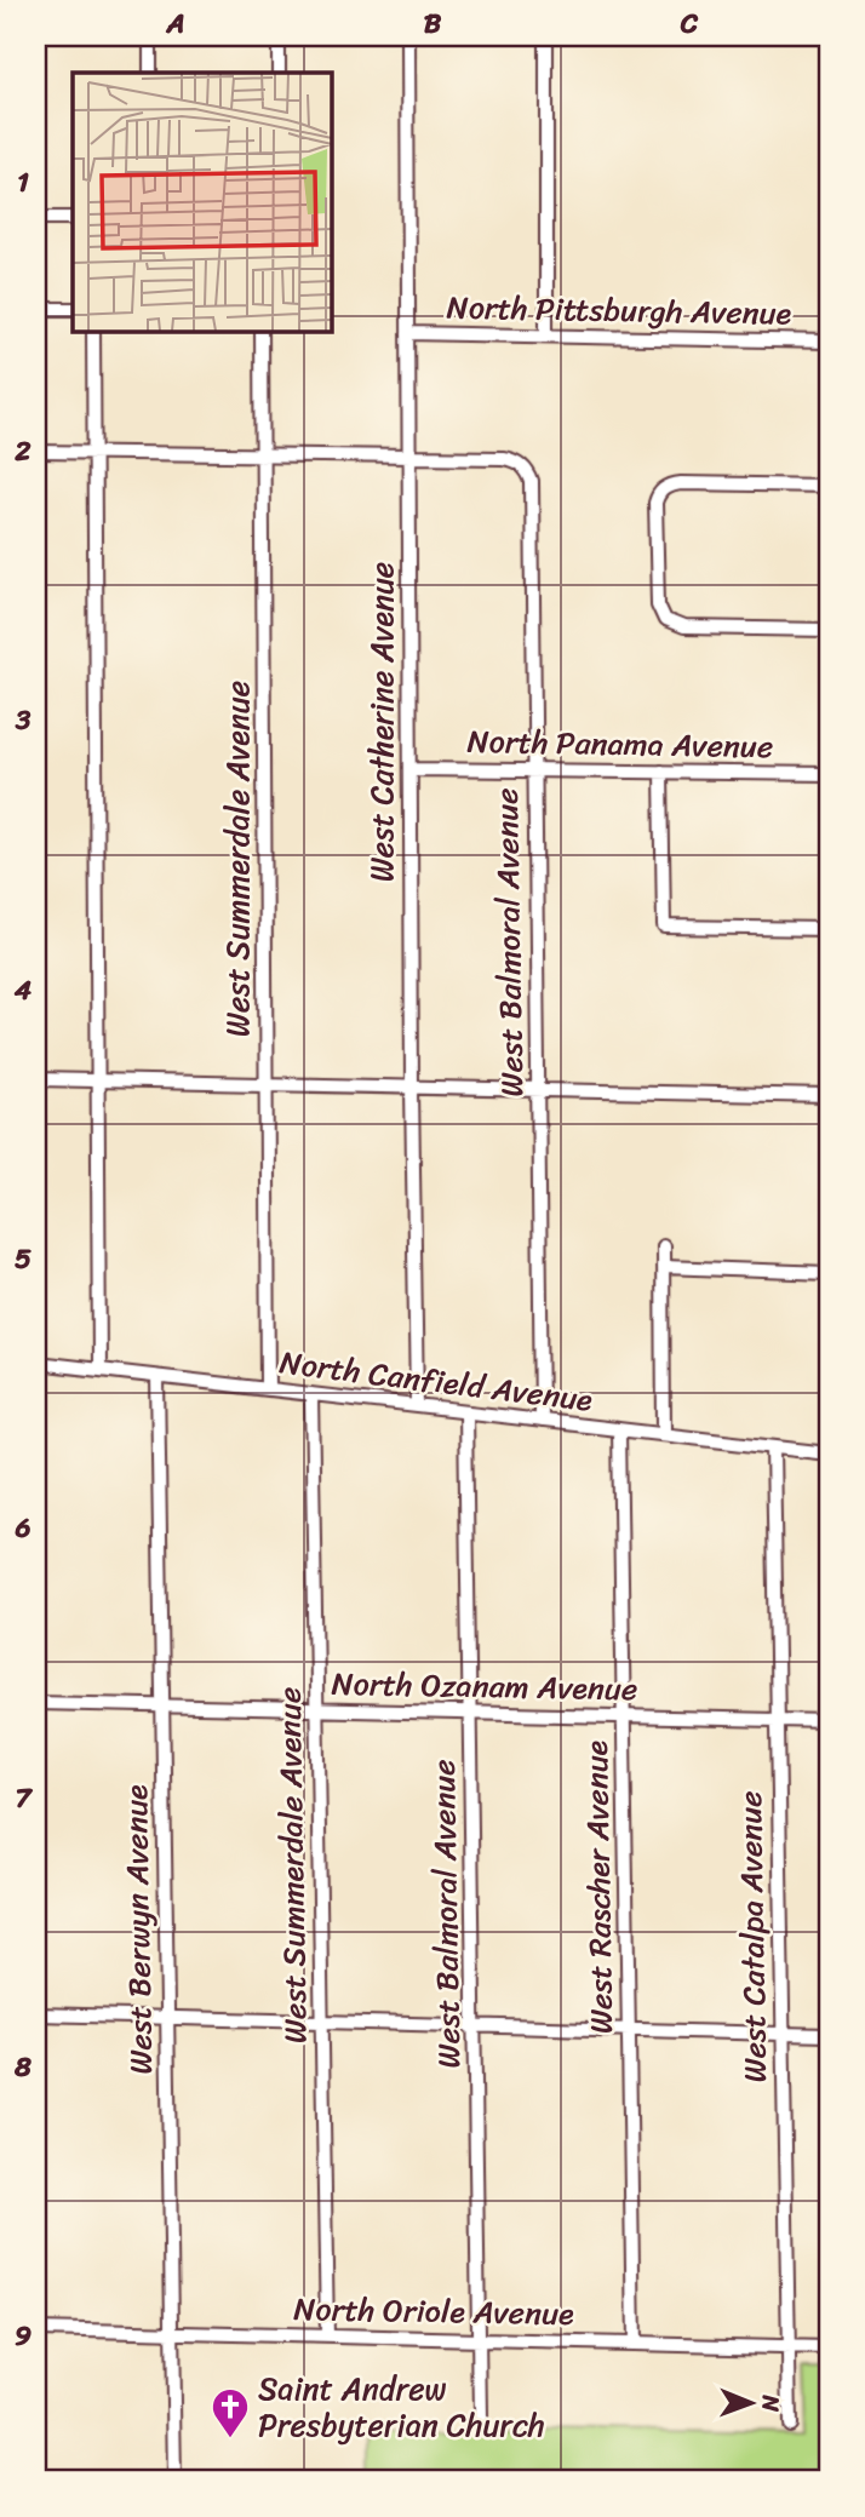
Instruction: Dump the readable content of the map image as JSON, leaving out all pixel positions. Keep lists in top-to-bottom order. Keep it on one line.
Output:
{"streets":{"street":["North Pittsburgh Avenue","West Catherine Avenue","North Panama Avenue","West Summerdale Avenue","West Balmoral Avenue","North Canfield Avenue","North Ozanam Avenue","West Rascher Avenue","West Berwyn Avenue","West Catalpa Avenue","North Oriole Avenue"]},"crossings":[["North Pittsburgh Avenue","West Catherine Avenue"],["West Catherine Avenue","North Panama Avenue"],["West Catherine Avenue","West Balmoral Avenue"],["West Catherine Avenue","North Canfield Avenue"],["North Panama Avenue","West Balmoral Avenue"],["West Summerdale Avenue","North Canfield Avenue"],["West Summerdale Avenue","North Ozanam Avenue"],["West Summerdale Avenue","North Oriole Avenue"],["West Balmoral Avenue","North Canfield Avenue"],["West Balmoral Avenue","North Ozanam Avenue"],["West Balmoral Avenue","North Oriole Avenue"],["North Canfield Avenue","West Rascher Avenue"],["North Canfield Avenue","West Berwyn Avenue"],["North Canfield Avenue","West Catalpa Avenue"],["North Ozanam Avenue","West Rascher Avenue"],["North Ozanam Avenue","West Berwyn Avenue"],["North Ozanam Avenue","West Catalpa Avenue"],["West Rascher Avenue","North Oriole Avenue"],["West Berwyn Avenue","North Oriole Avenue"],["West Catalpa Avenue","North Oriole Avenue"]],"places":{"church":["Saint Andrew Presbyterian Church"]},"north":"right","grid":{"columns":["A","B","C"],"rows":["1","2","3","4","5","6","7","8","9"]}}
